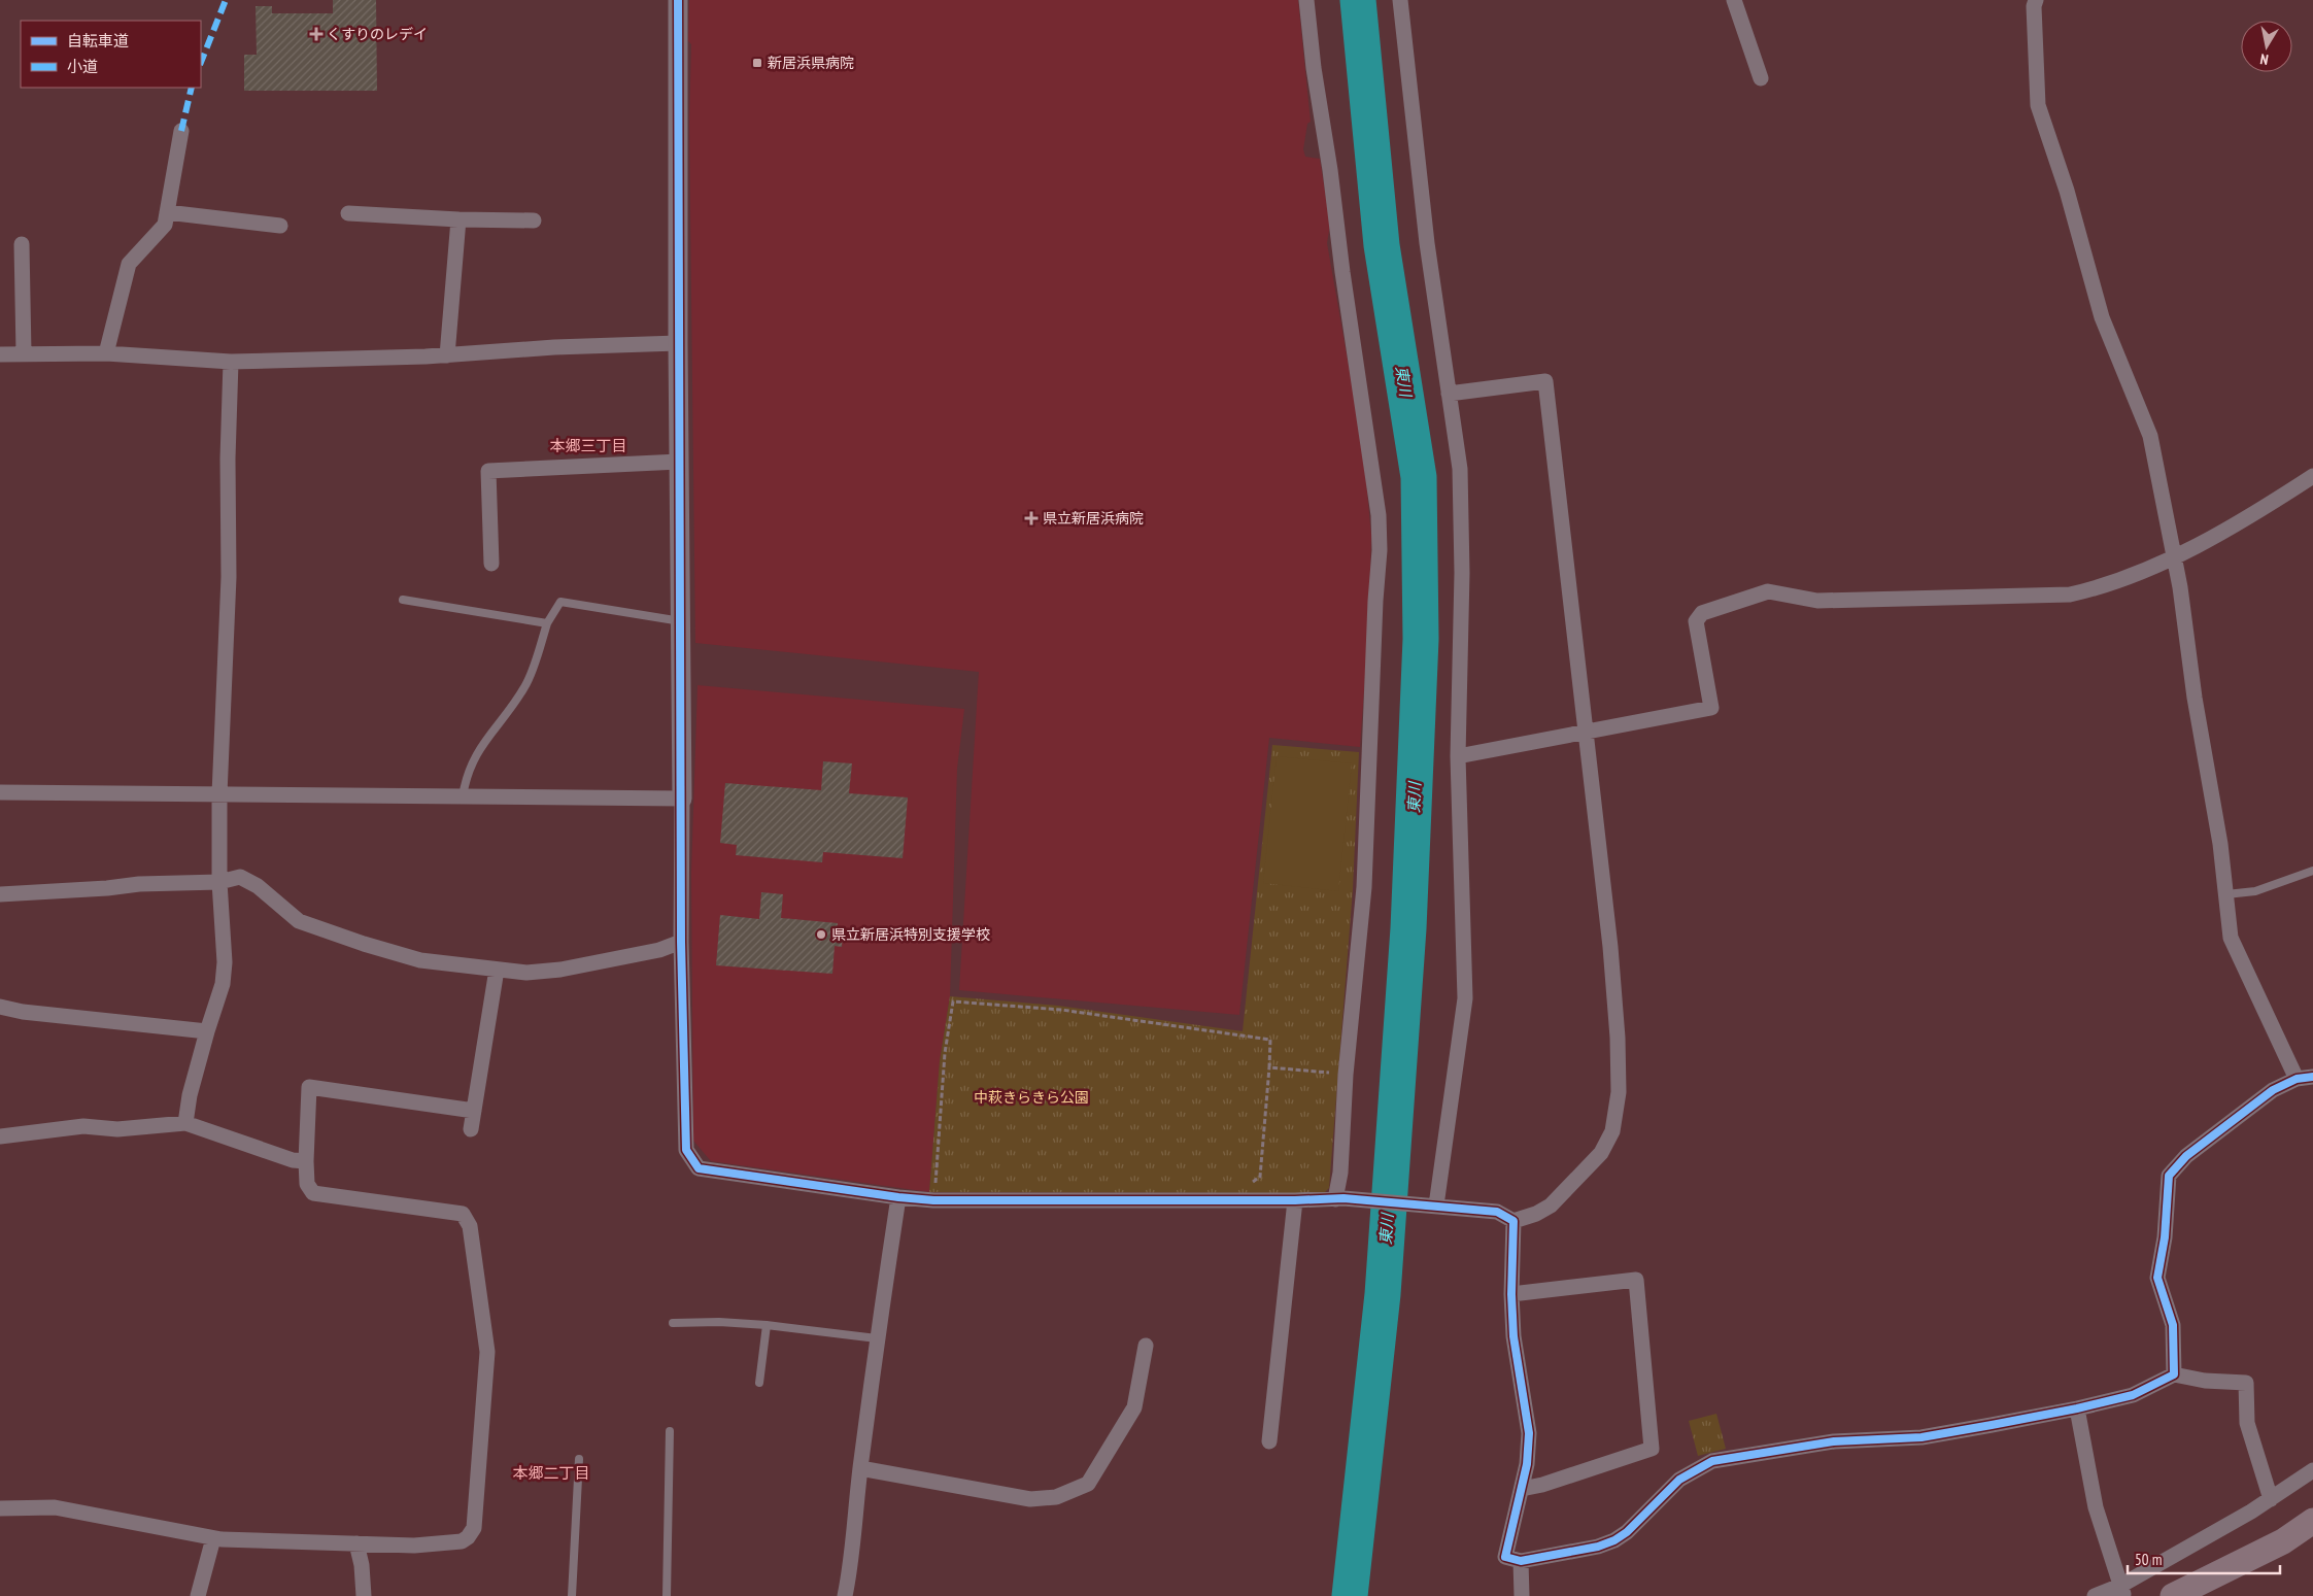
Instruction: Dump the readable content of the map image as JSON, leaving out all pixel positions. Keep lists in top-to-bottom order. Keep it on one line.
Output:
{"districts":["本郷三丁目","本郷二丁目"],"water":["東川"],"parks":["中萩きらきら公園"],"places":{"health":["くすりのレデイ","県立新居浜病院"],"transit":["新居浜県病院"],"other":["県立新居浜特別支援学校"]},"legend":["自転車道","小道"],"scale_bar":"50 m","north":"bottom"}
